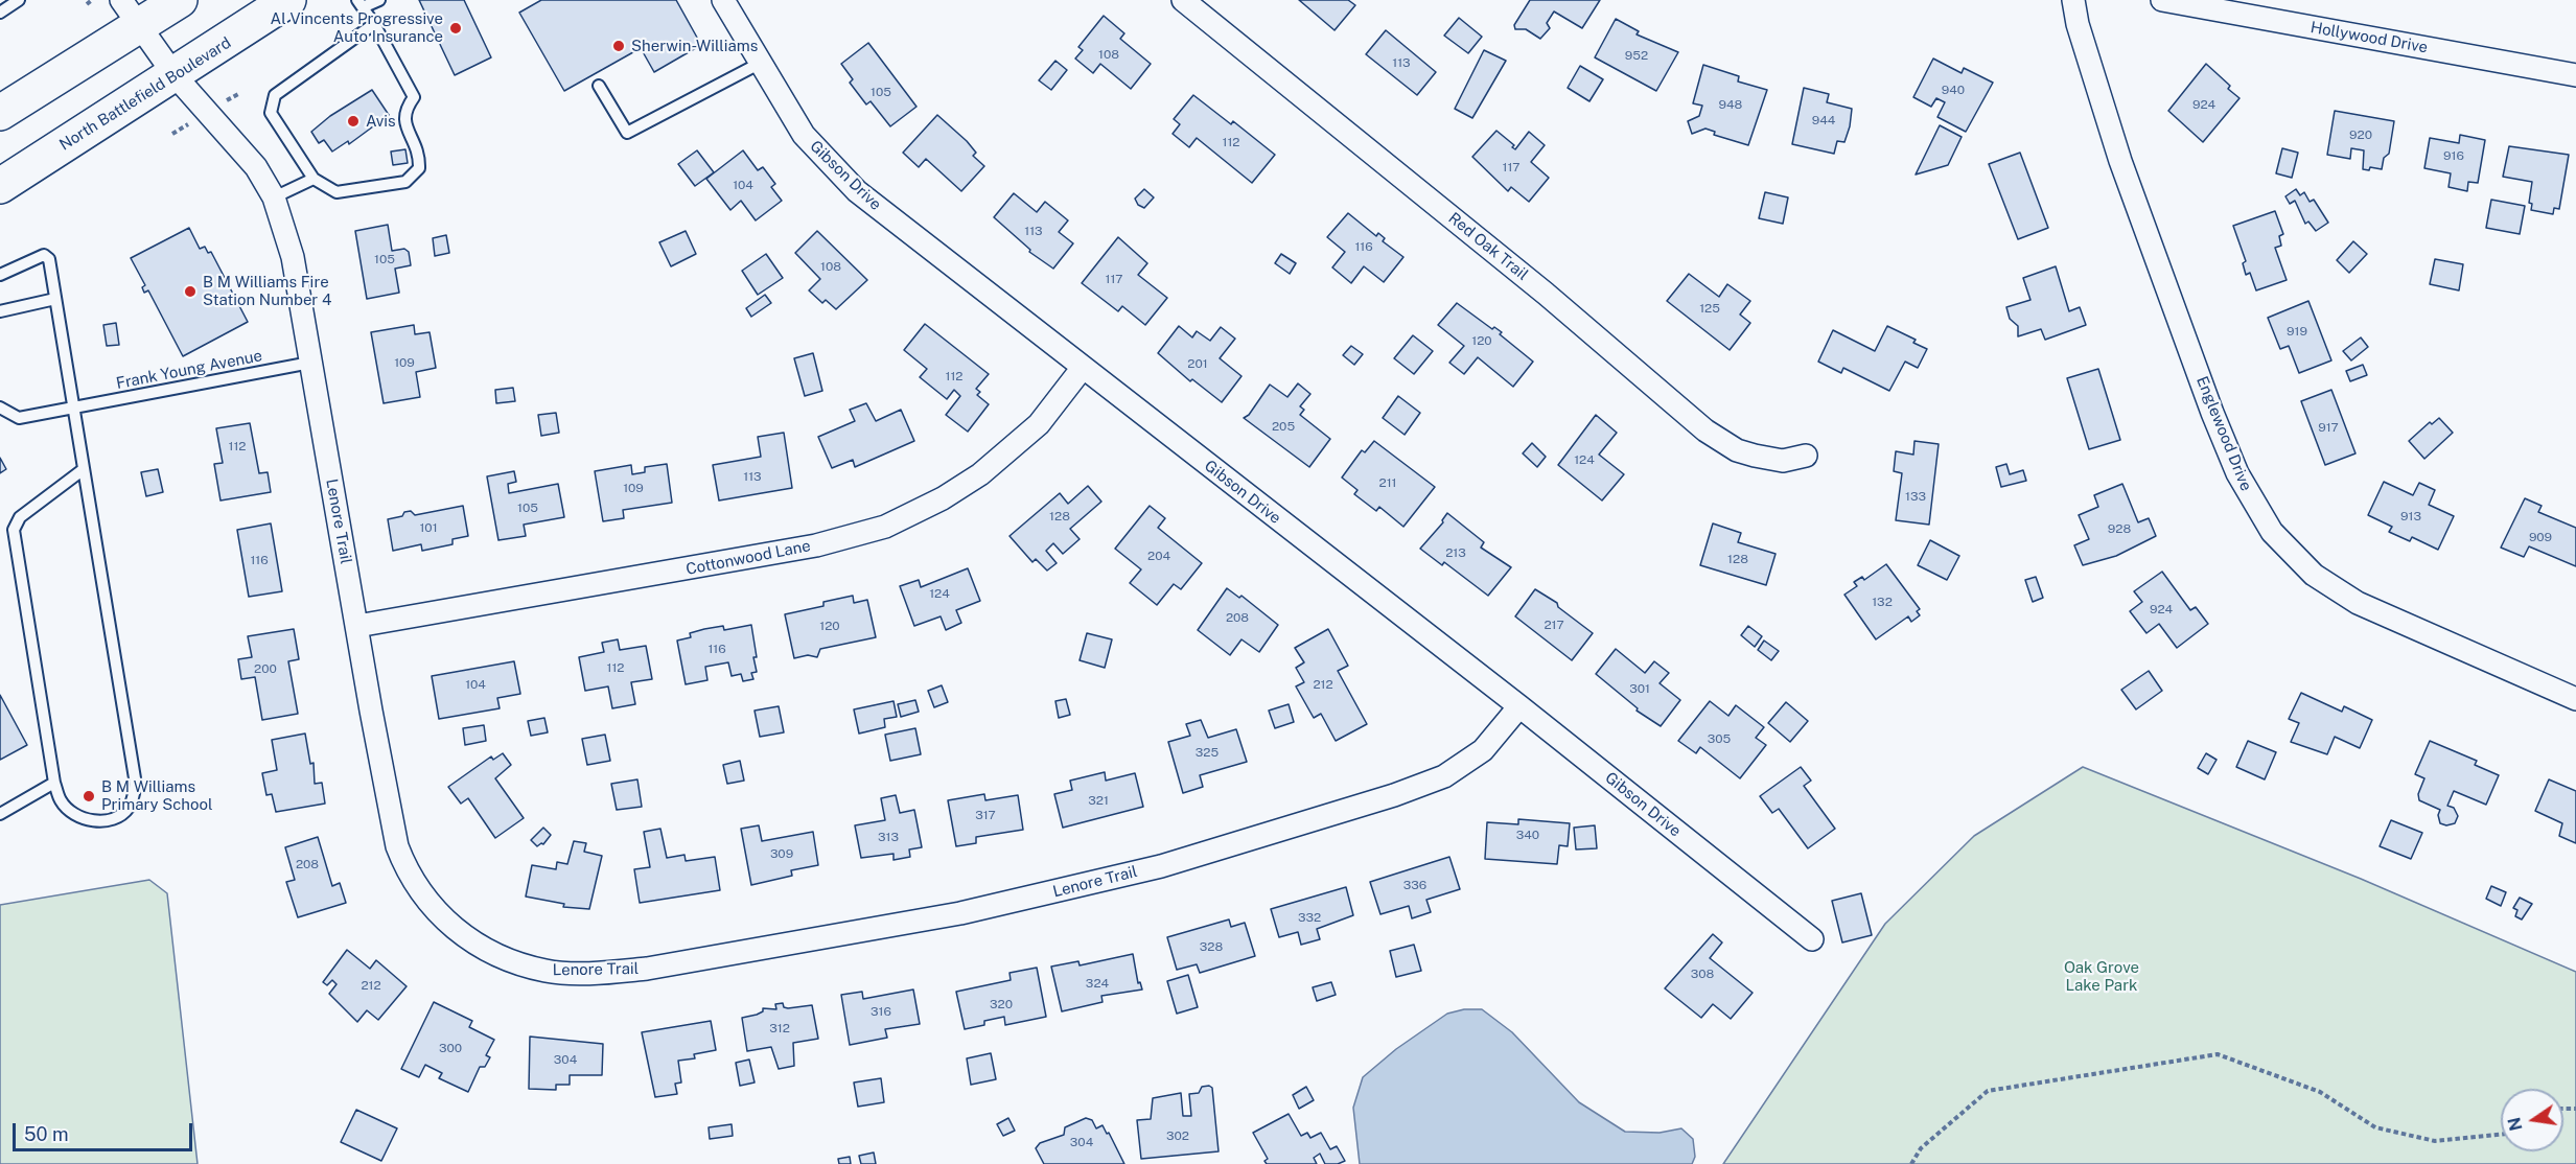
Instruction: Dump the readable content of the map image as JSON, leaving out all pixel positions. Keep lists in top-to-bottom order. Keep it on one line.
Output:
{"streets":{"main road":["North Battlefield Boulevard"],"street":["Hollywood Drive","Gibson Drive","Red Oak Trail","Englewood Drive","Lenore Trail","Cottonwood Lane"],"lane":["Frank Young Avenue"]},"crossings":[["North Battlefield Boulevard","Lenore Trail"],["Gibson Drive","Lenore Trail"],["Gibson Drive","Cottonwood Lane"],["Frank Young Avenue","Lenore Trail"],["Lenore Trail","Cottonwood Lane"]],"parks":["Oak Grove Lake Park"],"places":["Al Vincents Progressive Auto Insurance","Sherwin-Williams","Avis","B M Williams Fire Station Number 4","B M Williams Primary School"],"house_numbers":["108","952","113","940","105","948","924","944","920","112","916","117","104","113","116","105","108","117","125","919","120","109","201","112","205","917","112","124","113","211","109","133","105","128","913","101","928","909","213","204","128","116","124","132","924","208","217","120","116","112","200","104","212","301","305","325","321","317","340","313","309","208","336","332","328","308","324","212","320","316","312","300","304","302","304"],"scale_bar":"50 m","north":"left"}
